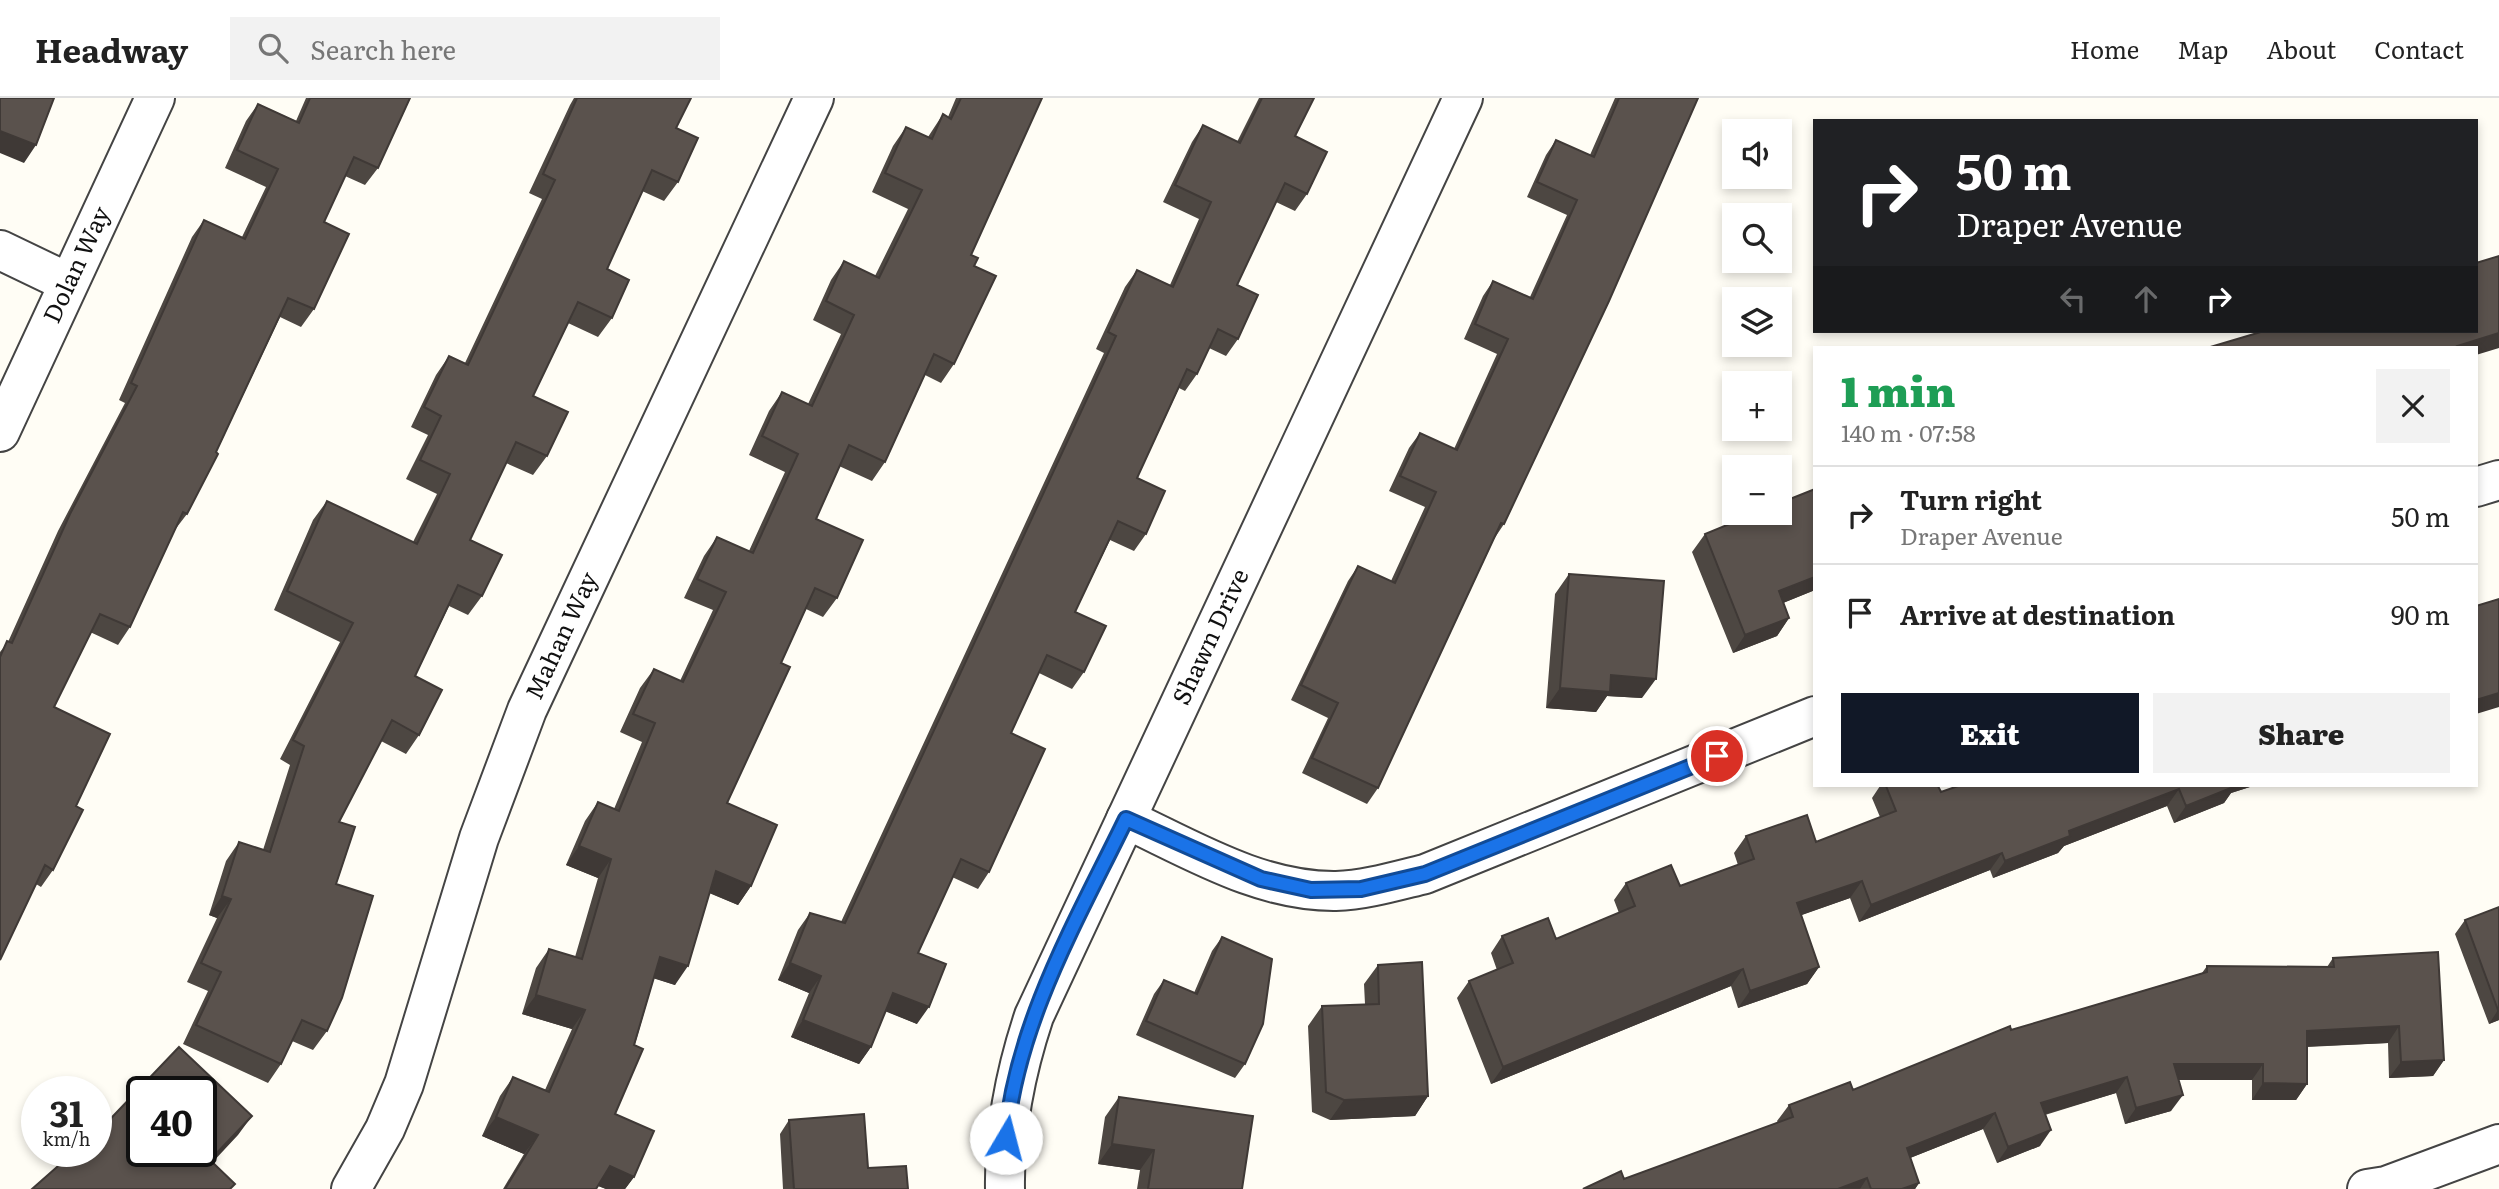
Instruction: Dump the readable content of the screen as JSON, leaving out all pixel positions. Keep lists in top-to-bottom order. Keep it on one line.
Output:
{"streets":{"street":["Dolan Way","Mahan Way","Shawn Drive"]},"page":{"header":"Headway","search":"Search here","nav":["Home","Map","About","Contact"],"map_buttons":["+","−"],"turn":["50 m","Draper Avenue"],"heading":["1 min","140 m · 07:58"],"list":[{"name":"Turn right","note":"Draper Avenue","value":"50 m"},{"name":"Arrive at destination","value":"90 m"}],"buttons":["Exit","Share"],"speed":"31 km/h","limit":"40"}}
